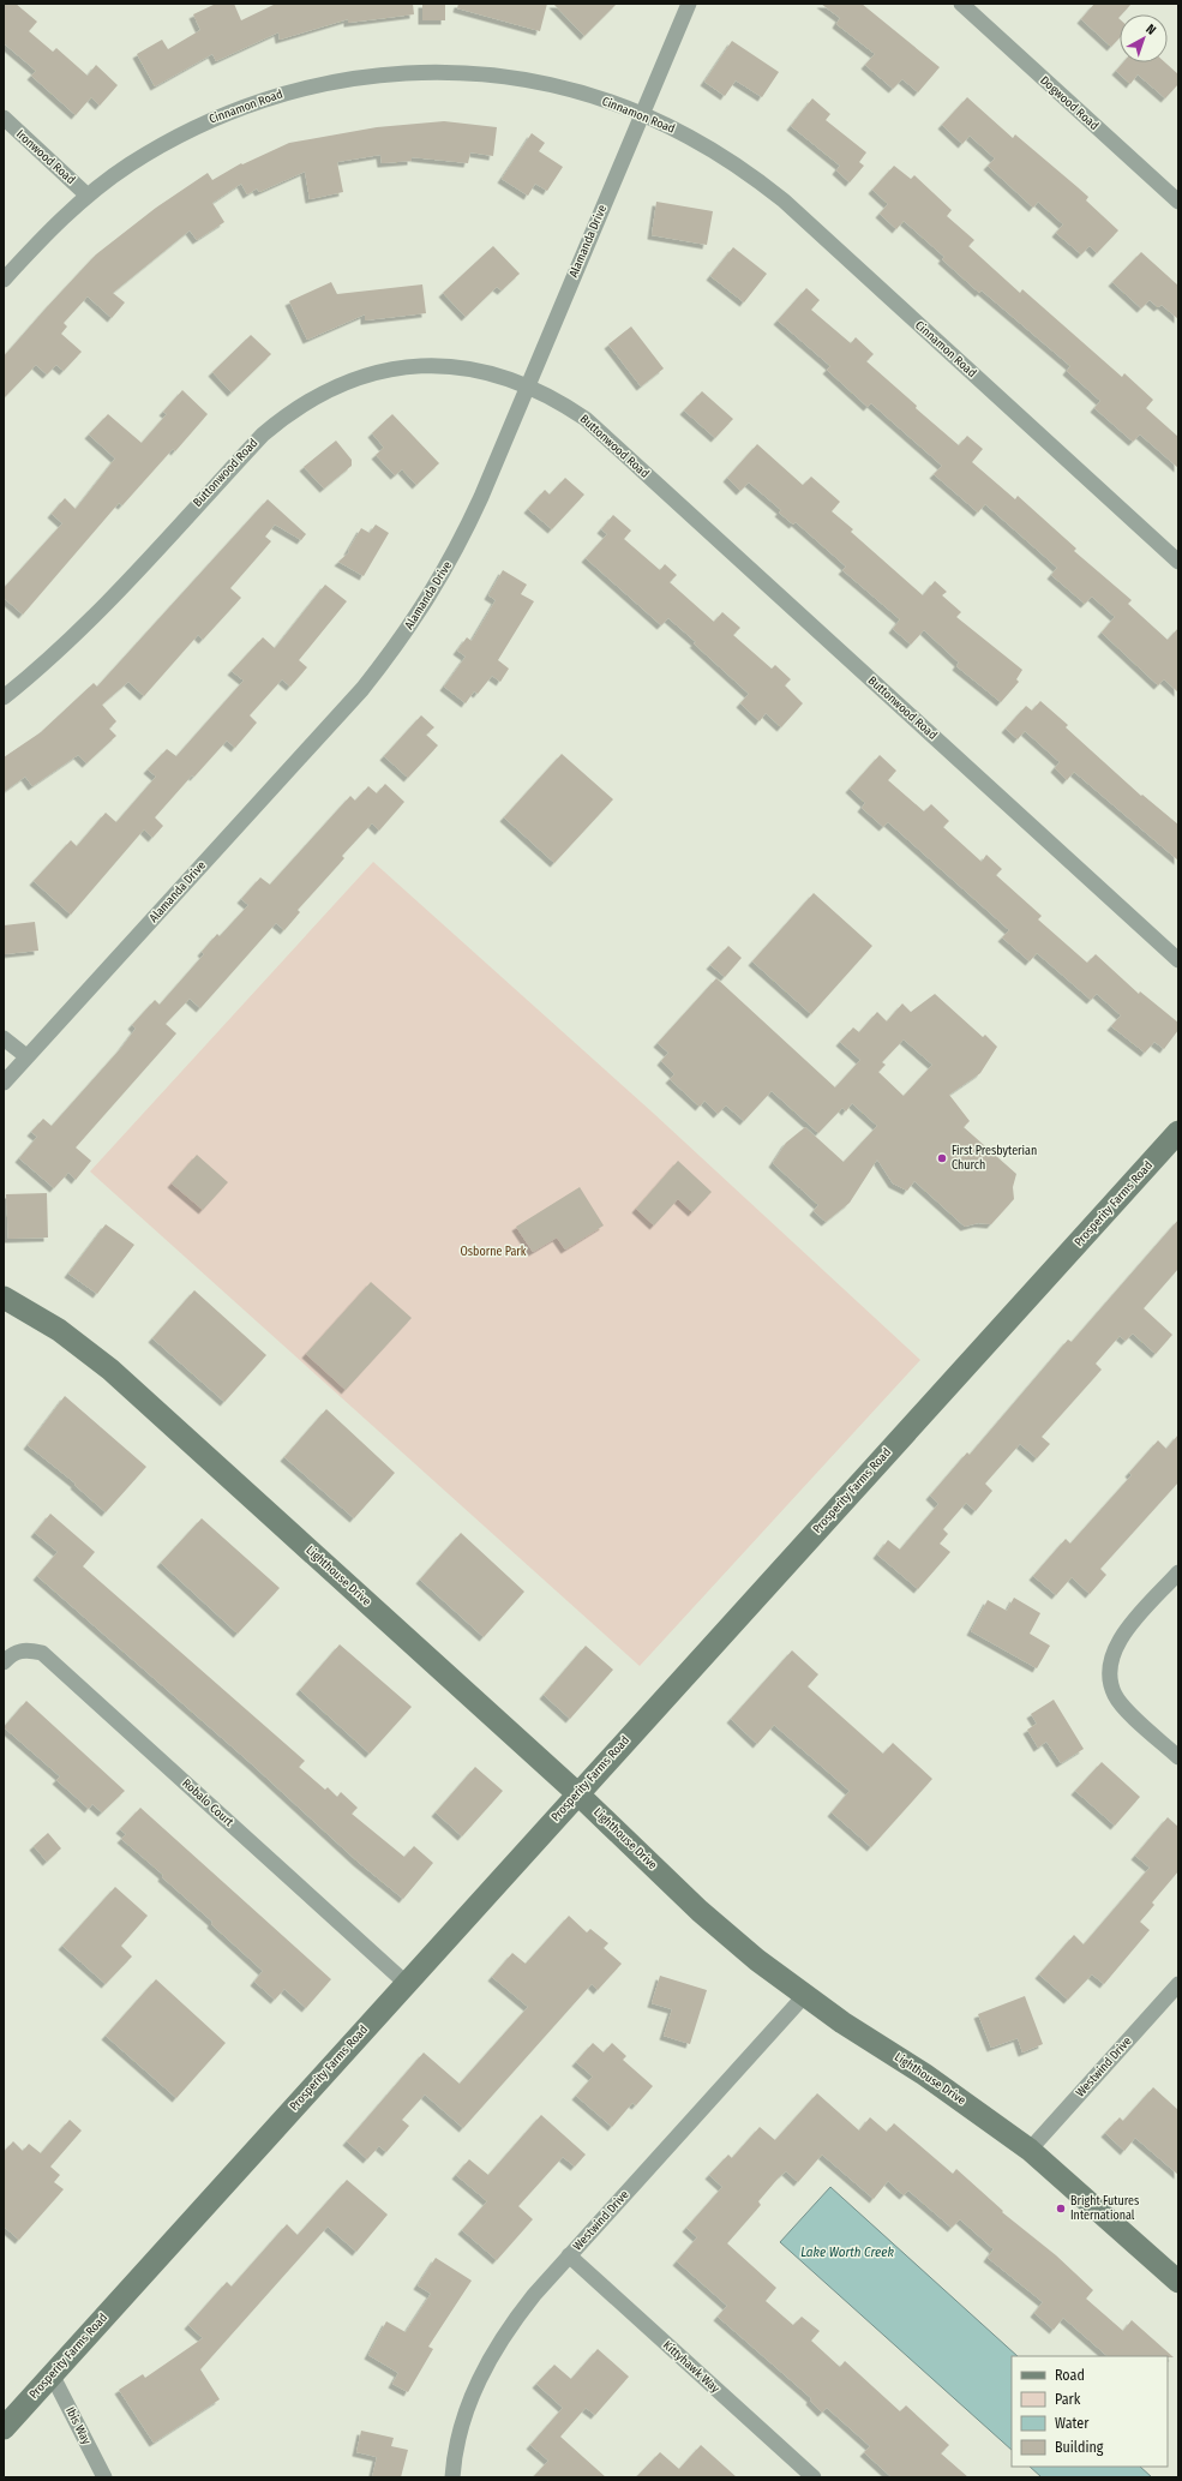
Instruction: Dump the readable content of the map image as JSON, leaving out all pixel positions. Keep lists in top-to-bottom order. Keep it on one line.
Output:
{"streets":{"street":["Dogwood Road","Cinnamon Road","Ironwood Road","Alamanda Drive","Buttonwood Road","Prosperity Farms Road","Lighthouse Drive","Robalo Court","Westwind Drive","Kittyhawk Way","Ibis Way"]},"crossings":[["Cinnamon Road","Ironwood Road"],["Cinnamon Road","Alamanda Drive"],["Alamanda Drive","Buttonwood Road"],["Prosperity Farms Road","Lighthouse Drive"],["Prosperity Farms Road","Robalo Court"],["Prosperity Farms Road","Ibis Way"],["Lighthouse Drive","Westwind Drive"],["Westwind Drive","Kittyhawk Way"]],"water":["Lake Worth Creek"],"parks":["Osborne Park"],"places":["First Presbyterian Church","Bright Futures International"],"legend":["Road","Park","Water","Building"],"north":"top right"}
